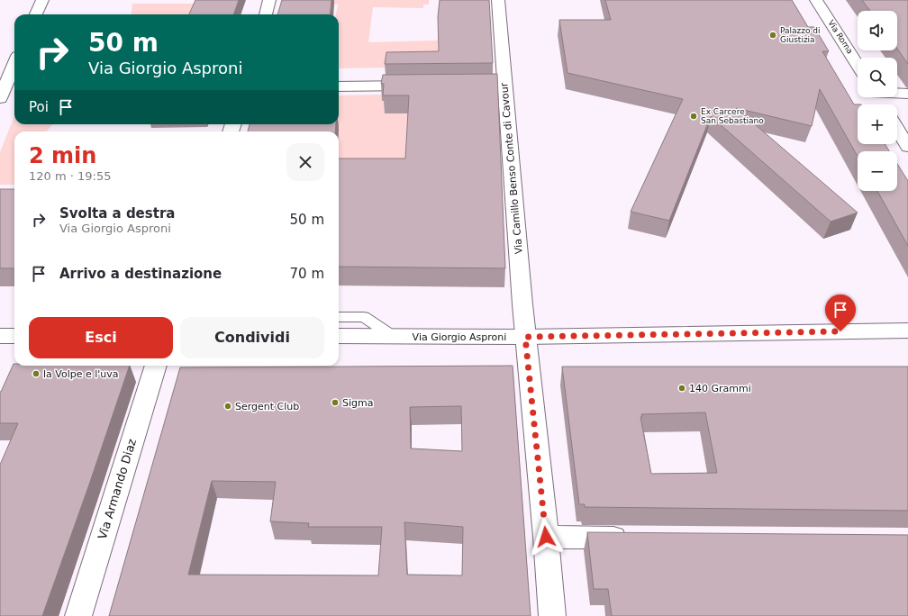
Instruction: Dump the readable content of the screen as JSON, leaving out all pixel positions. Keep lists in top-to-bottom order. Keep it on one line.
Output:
{"streets":{"street":["Via Roma","Via Camillo Benso Conte di Cavour","Via Giorgio Asproni","Via Armando Diaz"]},"crossings":[["Via Camillo Benso Conte di Cavour","Via Giorgio Asproni"]],"places":["Palazzo di Giustizia","Ex Carcere San Sebastiano","la Volpe e l'uva","140 Grammi","Sigma","Sergent Club"],"page":{"map_buttons":["+","−"],"turn":["50 m","Via Giorgio Asproni"],"then":"Poi","heading":["2 min","120 m · 19:55"],"list":[{"name":"Svolta a destra","note":"Via Giorgio Asproni","value":"50 m"},{"name":"Arrivo a destinazione","value":"70 m"}],"buttons":["Esci","Condividi"]}}
